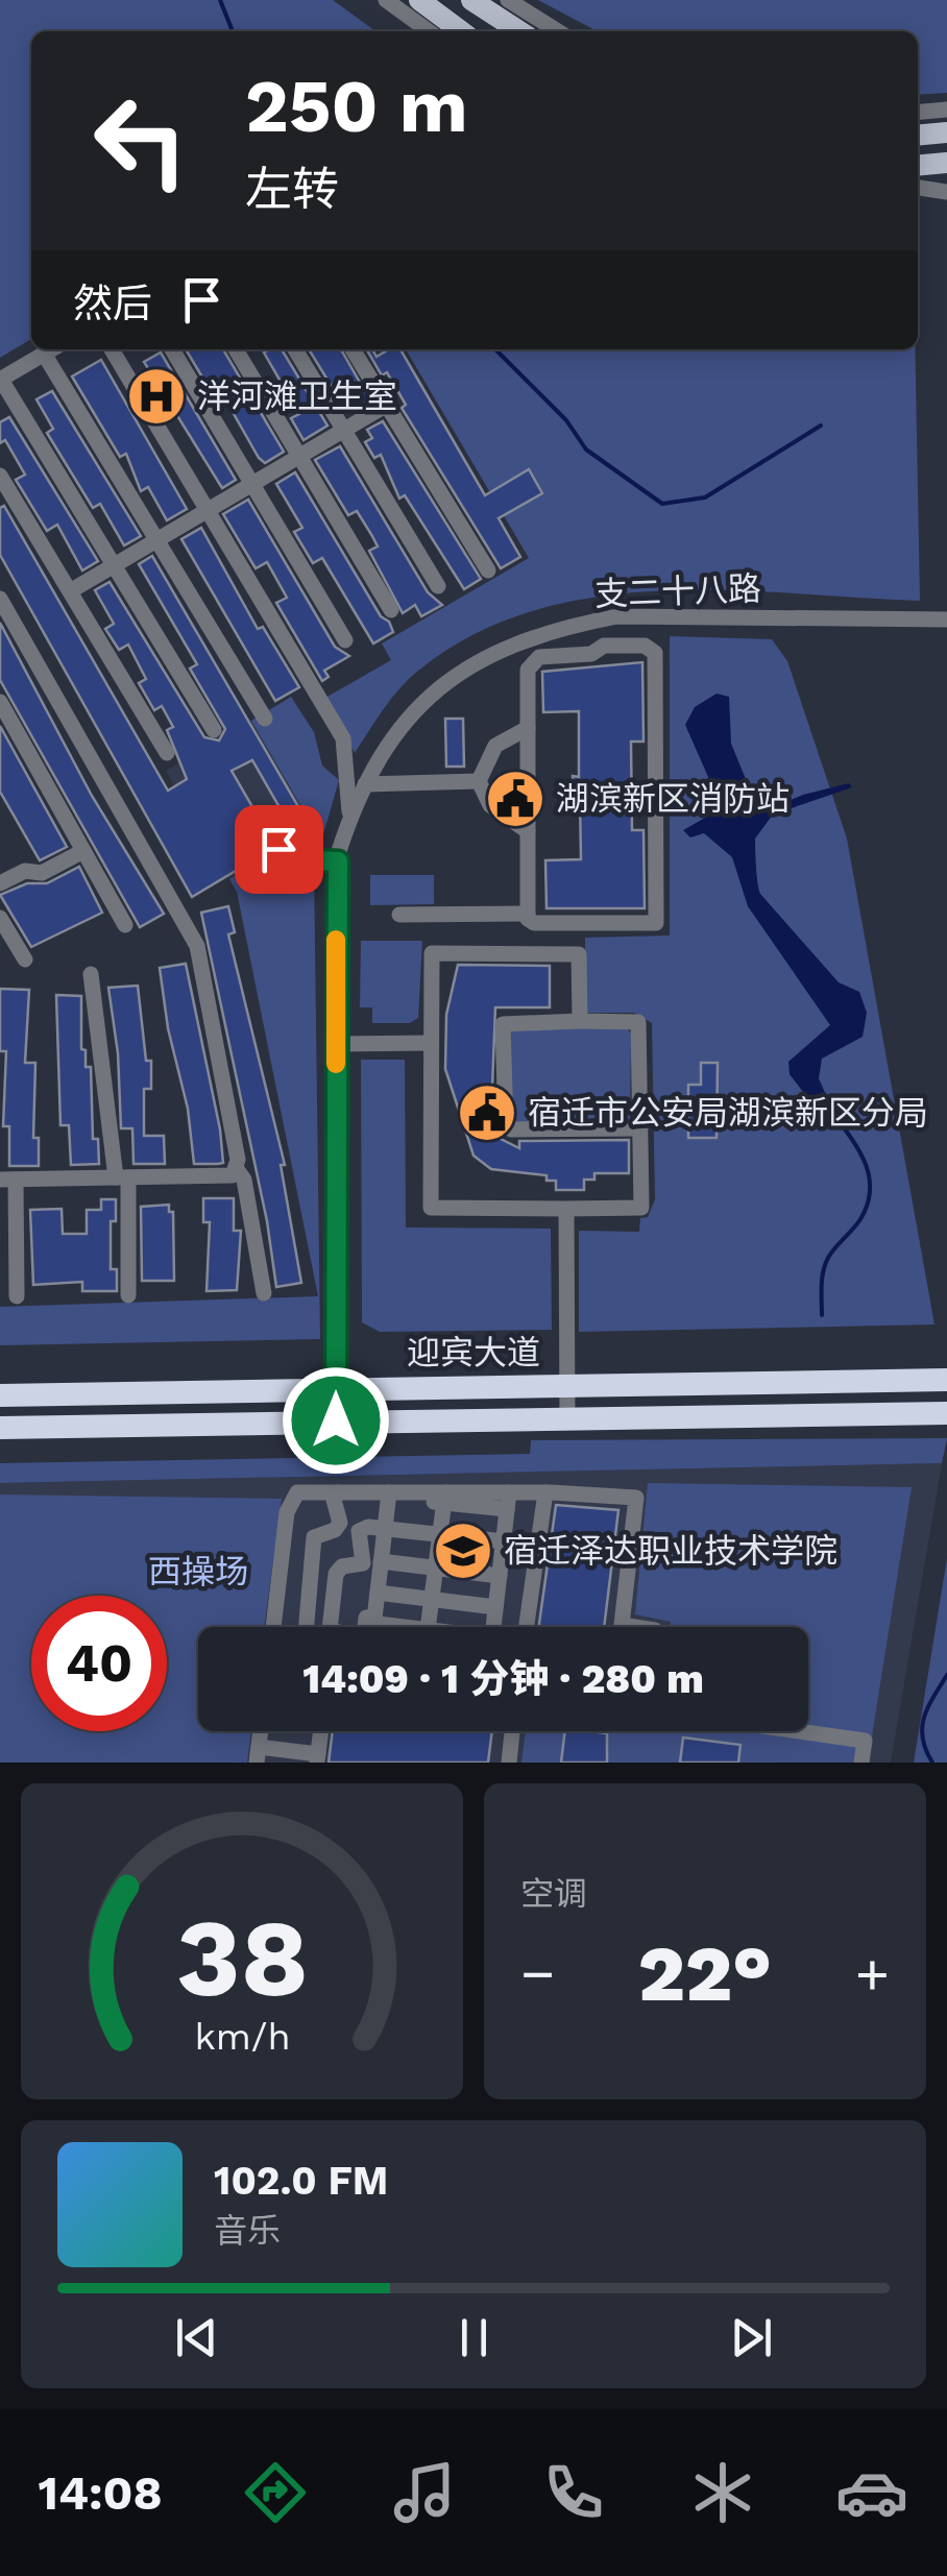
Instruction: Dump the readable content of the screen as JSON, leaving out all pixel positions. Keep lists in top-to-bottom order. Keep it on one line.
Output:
{"streets":{"highway":["迎宾大道"],"street":["支二十八路"]},"crossings":[["支二十八路","迎宾大道"]],"parks":["西操场"],"places":{"hospital":["洋河滩卫生室"],"public building":["湖滨新区消防站","宿迁市公安局湖滨新区分局"],"school or university":["宿迁泽达职业技术学院"]},"page":{"turn":["250 m","左转"],"then":"然后","limit":"40","trip":"14:09 · 1 分钟 · 280 m","tile":"空调","heat":["−","22°","+"],"song":["102.0 FM","音乐"],"tabs":"14:08","gauge":["38","km/h"]}}
